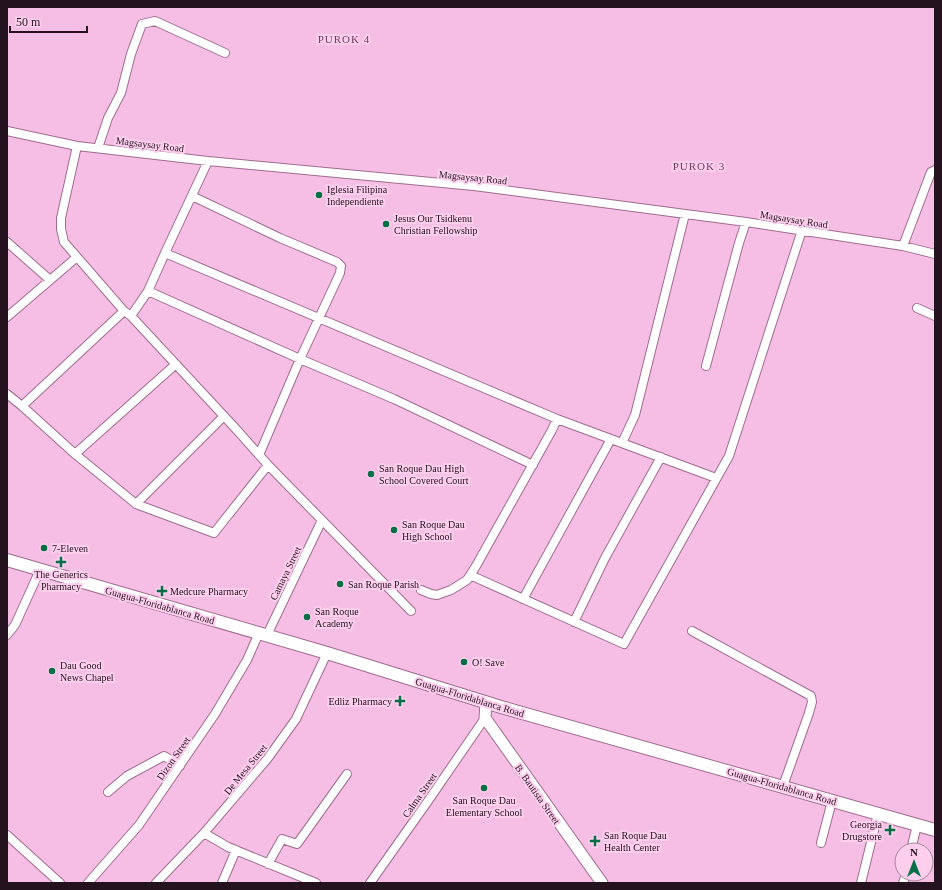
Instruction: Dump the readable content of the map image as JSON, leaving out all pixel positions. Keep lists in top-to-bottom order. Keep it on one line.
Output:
{"streets":{"main road":["Guagua-Floridablanca Road"],"street":["Magsaysay Road","Camaya Street","Dizon Street","De Mesa Street","B. Bautista Street","Calma Street"]},"crossings":[["Camaya Street","Guagua-Floridablanca Road"],["Camaya Street","Dizon Street"],["Guagua-Floridablanca Road","Dizon Street"],["Guagua-Floridablanca Road","De Mesa Street"],["B. Bautista Street","Calma Street"]],"districts":["PUROK 4","PUROK 3"],"places":{"other":["Iglesia Filipina Independiente","Jesus Our Tsidkenu Christian Fellowship","San Roque Dau High School Covered Court","San Roque Dau High School","7-Eleven","San Roque Parish","San Roque Academy","O! Save","Dau Good News Chapel","San Roque Dau Elementary School"],"health":["The Generics Pharmacy","Medcure Pharmacy","Edliz Pharmacy","Georgia Drugstore","San Roque Dau Health Center"]},"scale_bar":"50 m","north":"top"}
